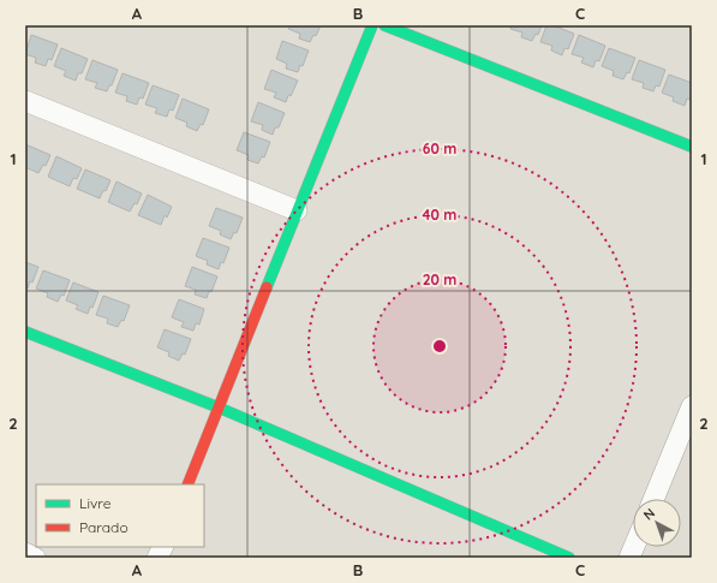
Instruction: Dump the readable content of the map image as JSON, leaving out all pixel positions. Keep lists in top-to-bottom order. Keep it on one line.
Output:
{"legend":["Livre","Parado"],"north":"top left","grid":{"columns":["A","B","C"],"rows":["1","2"]},"rings":["60 m","40 m","20 m"]}
